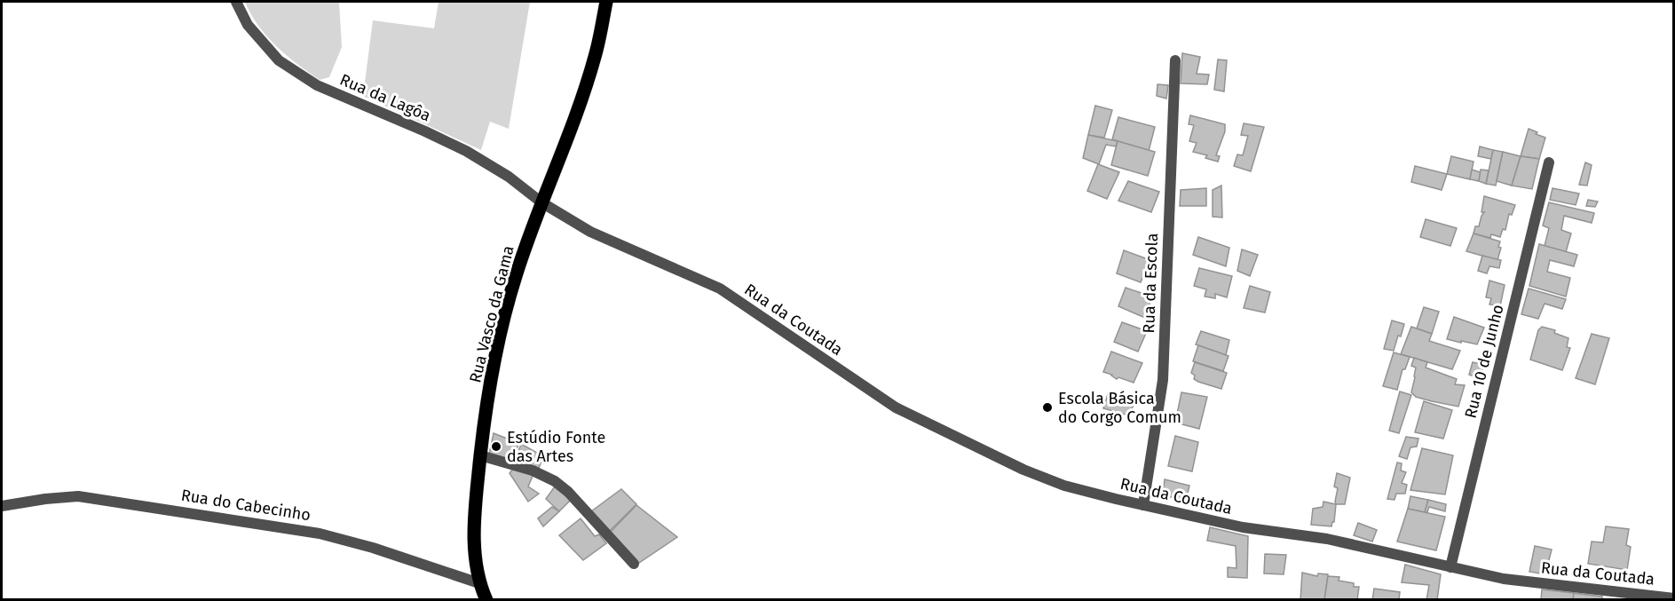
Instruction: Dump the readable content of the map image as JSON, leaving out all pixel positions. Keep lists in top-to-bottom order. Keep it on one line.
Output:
{"streets":{"main road":["Rua Vasco da Gama"],"street":["Rua da Lagôa","Rua da Escola","Rua da Coutada","Rua 10 de Junho","Rua do Cabecinho"]},"crossings":[["Rua da Lagôa","Rua Vasco da Gama"],["Rua da Lagôa","Rua da Coutada"],["Rua da Escola","Rua da Coutada"],["Rua Vasco da Gama","Rua do Cabecinho"],["Rua da Coutada","Rua 10 de Junho"]],"places":["Escola Básica do Corgo Comum","Estúdio Fonte das Artes"]}
